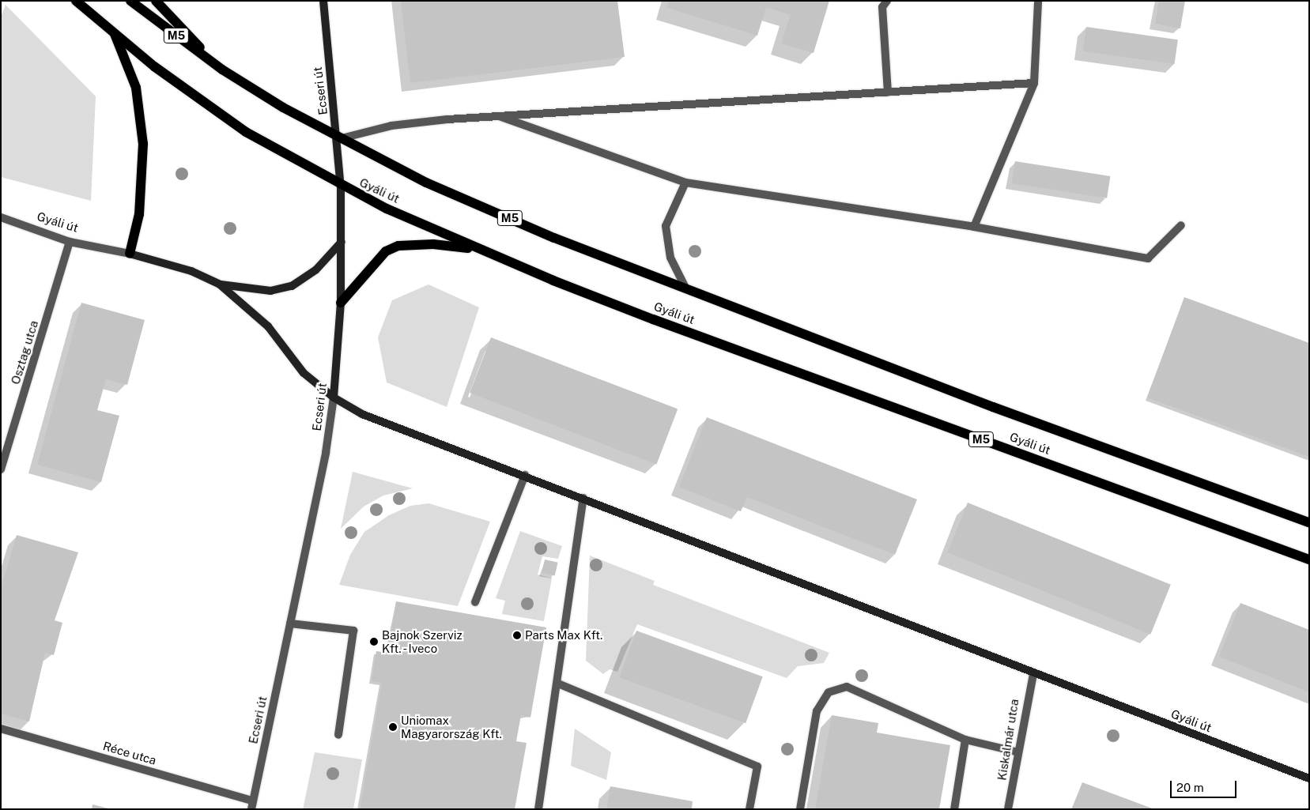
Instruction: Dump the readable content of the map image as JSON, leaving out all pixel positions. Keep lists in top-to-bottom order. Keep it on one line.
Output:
{"streets":{"main road":["M5","Gyáli út"],"street":["Ecseri út","Osztag utca","Kiskalmár utca","Réce utca"]},"crossings":[["Ecseri út","Gyáli út"],["Ecseri út","Réce utca"],["Gyáli út","Osztag utca"],["Gyáli út","Kiskalmár utca"]],"places":["Parts Max Kft.","Bajnok Szerviz Kft. - Iveco","Uniomax Magyarország Kft."],"scale_bar":"20 m"}
